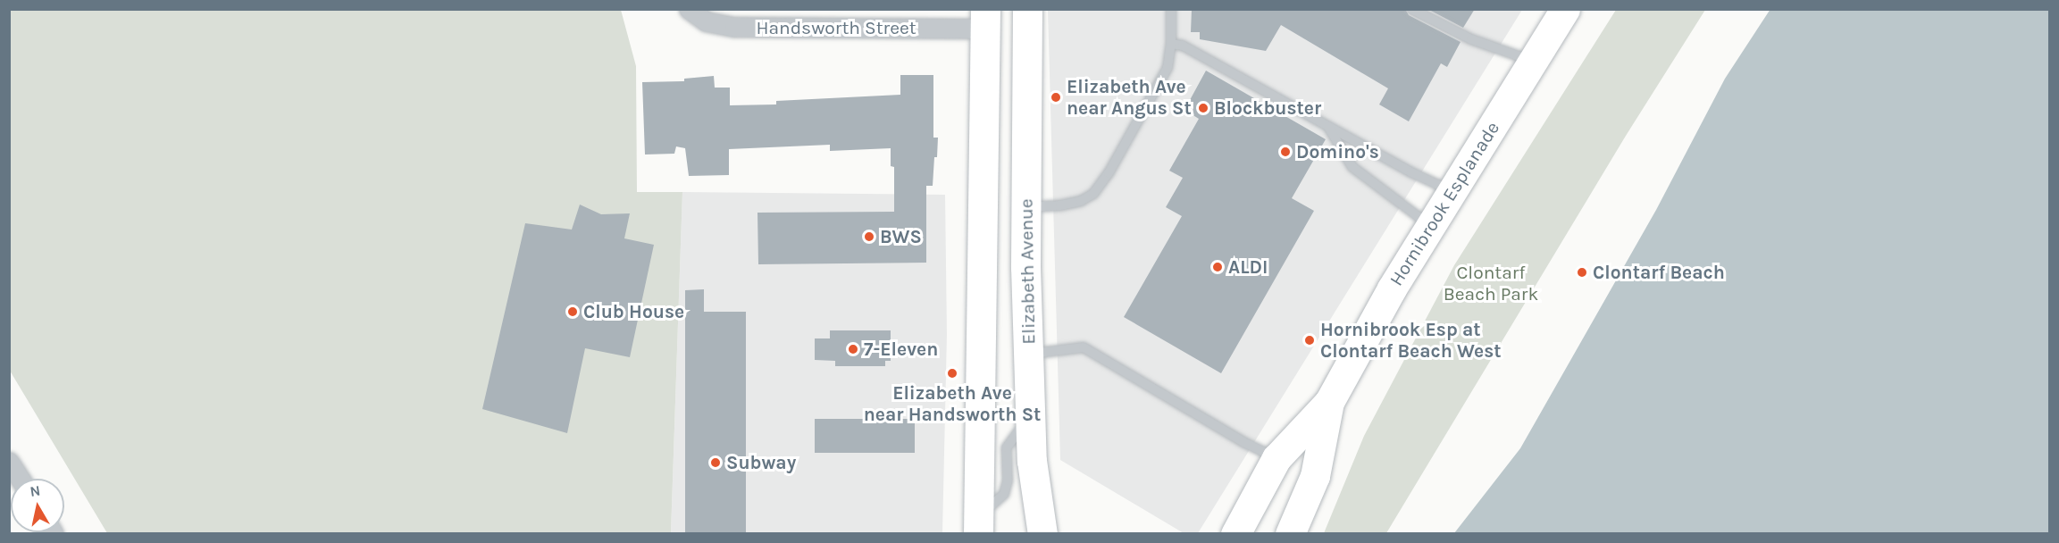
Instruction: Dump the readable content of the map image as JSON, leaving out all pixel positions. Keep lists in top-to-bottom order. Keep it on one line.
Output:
{"streets":{"main road":["Hornibrook Esplanade","Elizabeth Avenue"],"street":["Handsworth Street"]},"parks":["Clontarf Beach Park"],"places":["Elizabeth Ave near Angus St","Blockbuster","Domino's","BWS","ALDI","Clontarf Beach","Club House","Hornibrook Esp at Clontarf Beach West","7-Eleven","Elizabeth Ave near Handsworth St","Subway"],"north":"top"}
